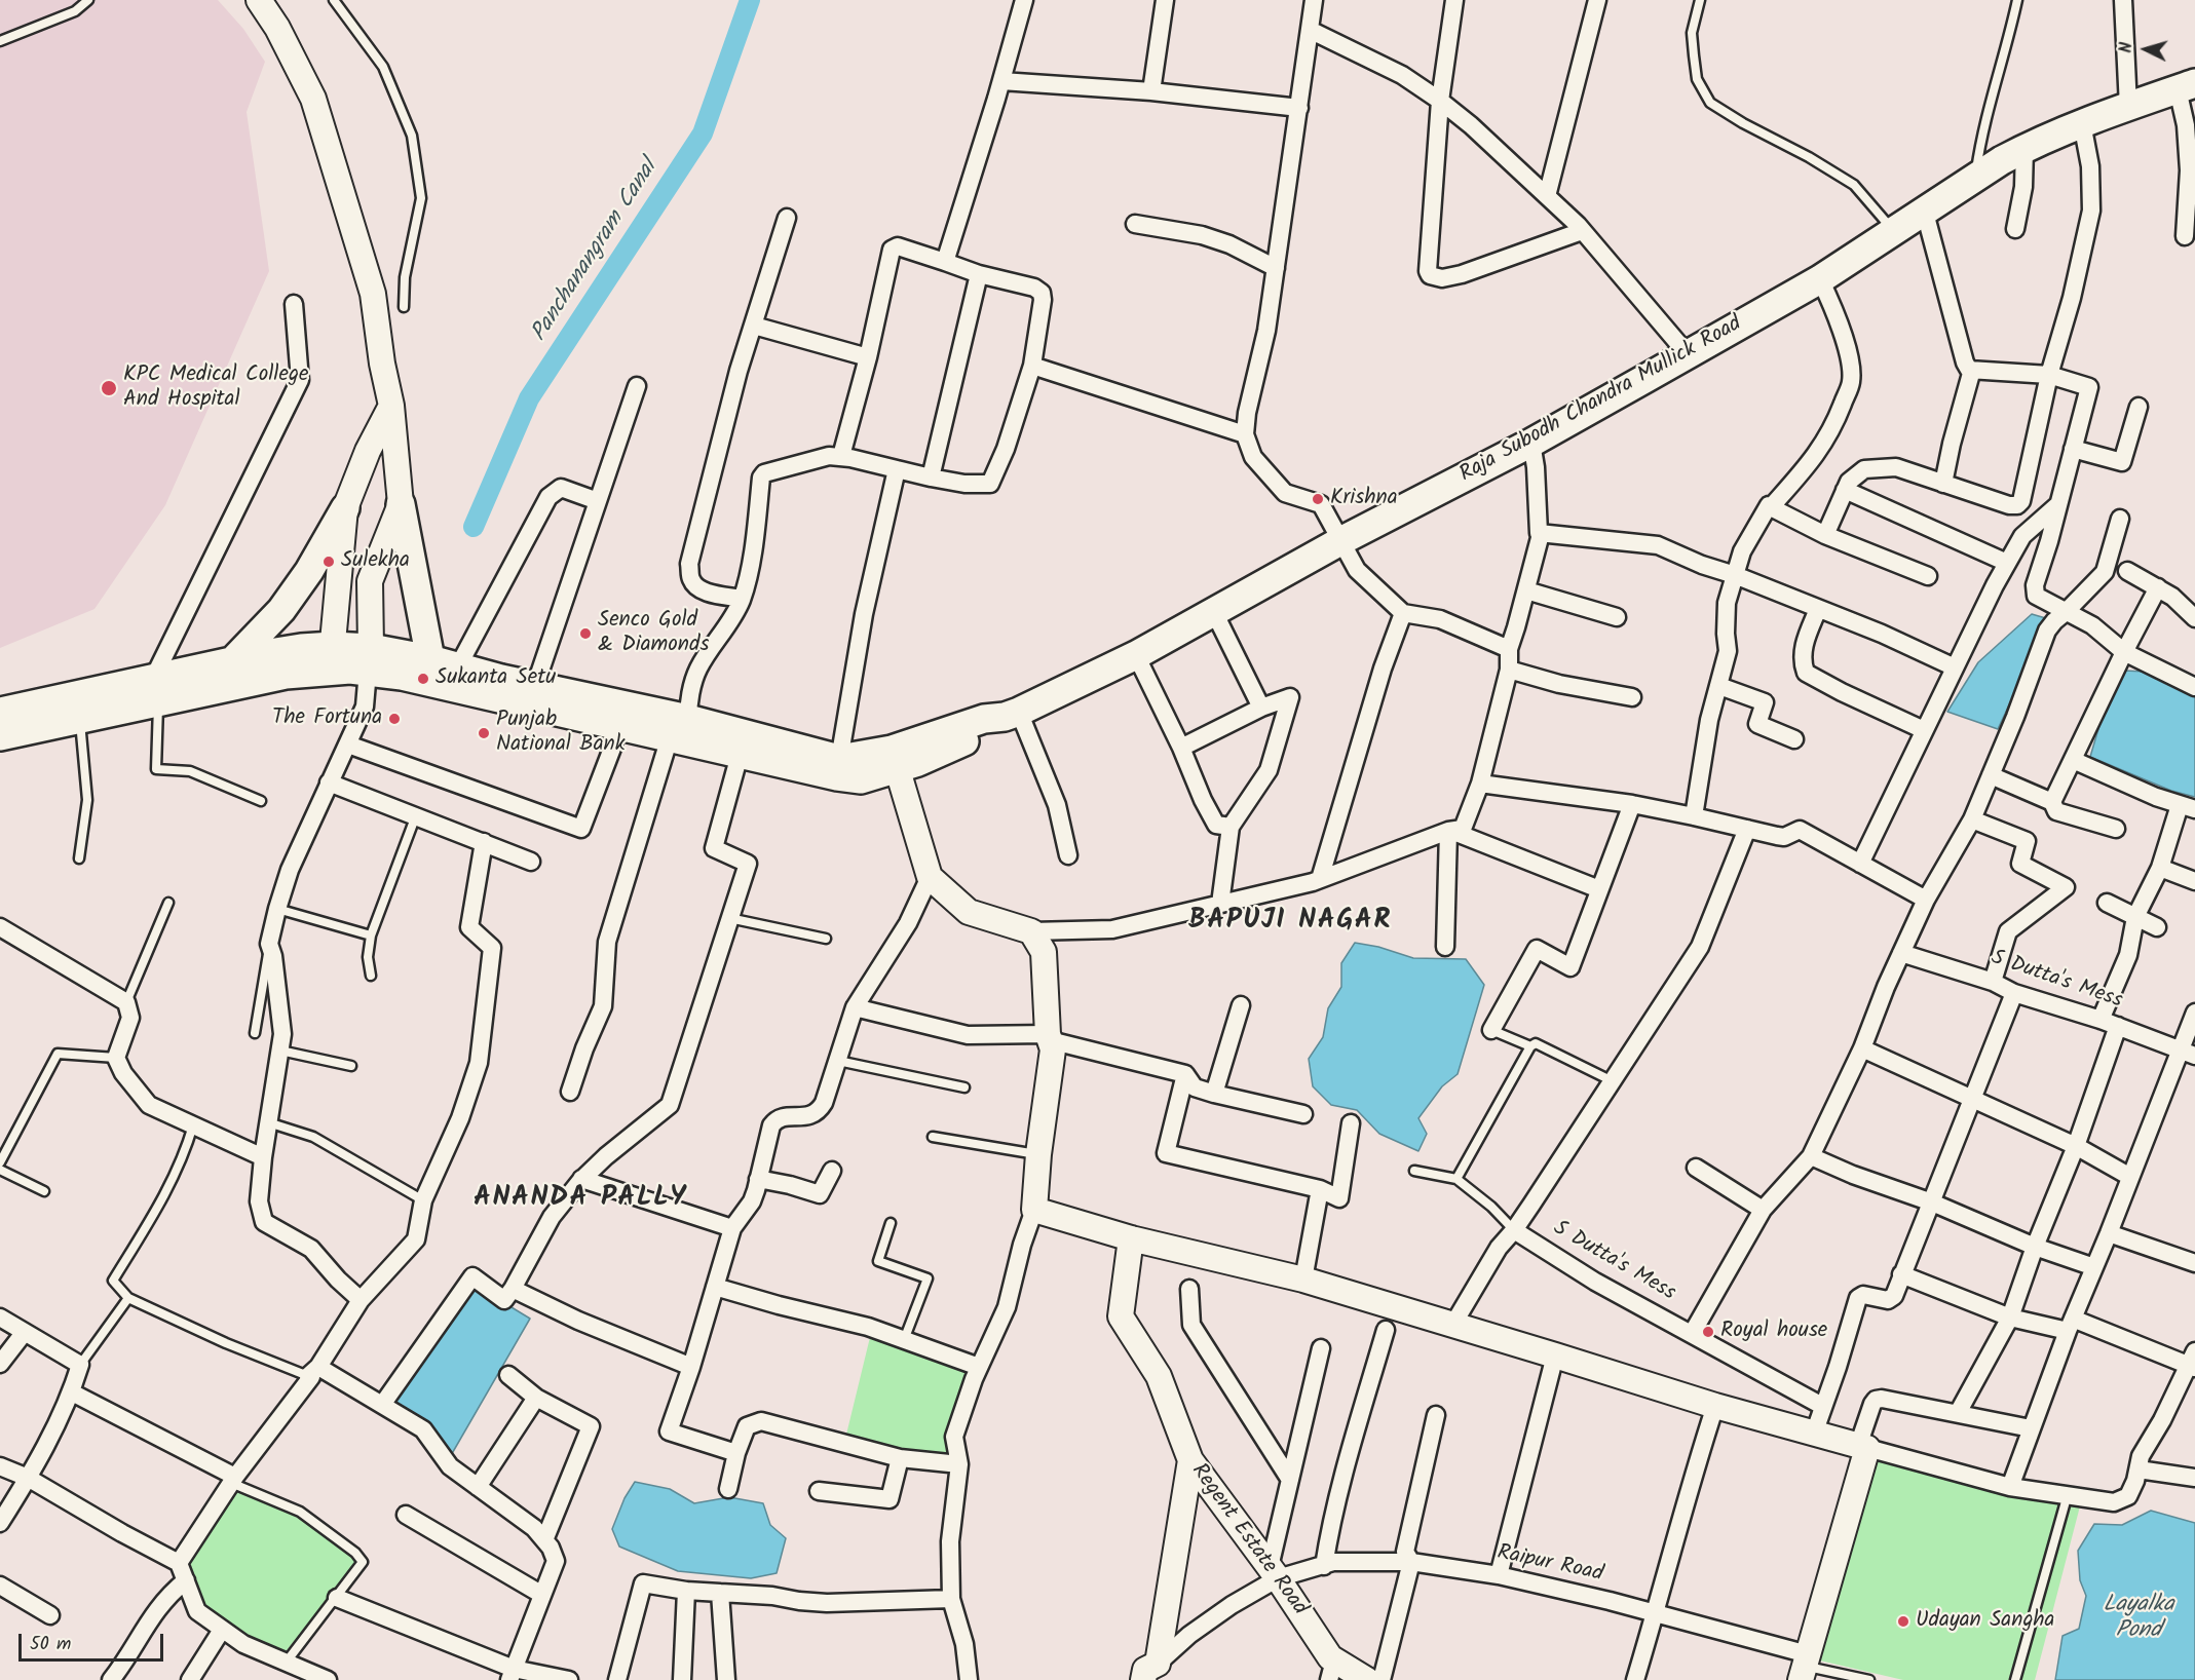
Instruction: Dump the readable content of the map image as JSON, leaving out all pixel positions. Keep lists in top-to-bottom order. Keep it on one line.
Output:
{"streets":{"main road":["Raja Subodh Chandra Mullick Road"],"street":["S Dutta's Mess","Regent Estate Road","Raipur Road"]},"crossings":[["Regent Estate Road","Raipur Road"]],"districts":["BAPUJI NAGAR","ANANDA PALLY"],"water":["Panchanangram Canal","Layalka Pond"],"places":["KPC Medical College And Hospital","Krishna","Sulekha","Senco Gold & Diamonds","Sukanta Setu","The Fortuna","Punjab National Bank","Royal house","Udayan Sangha"],"scale_bar":"50 m","north":"left"}
